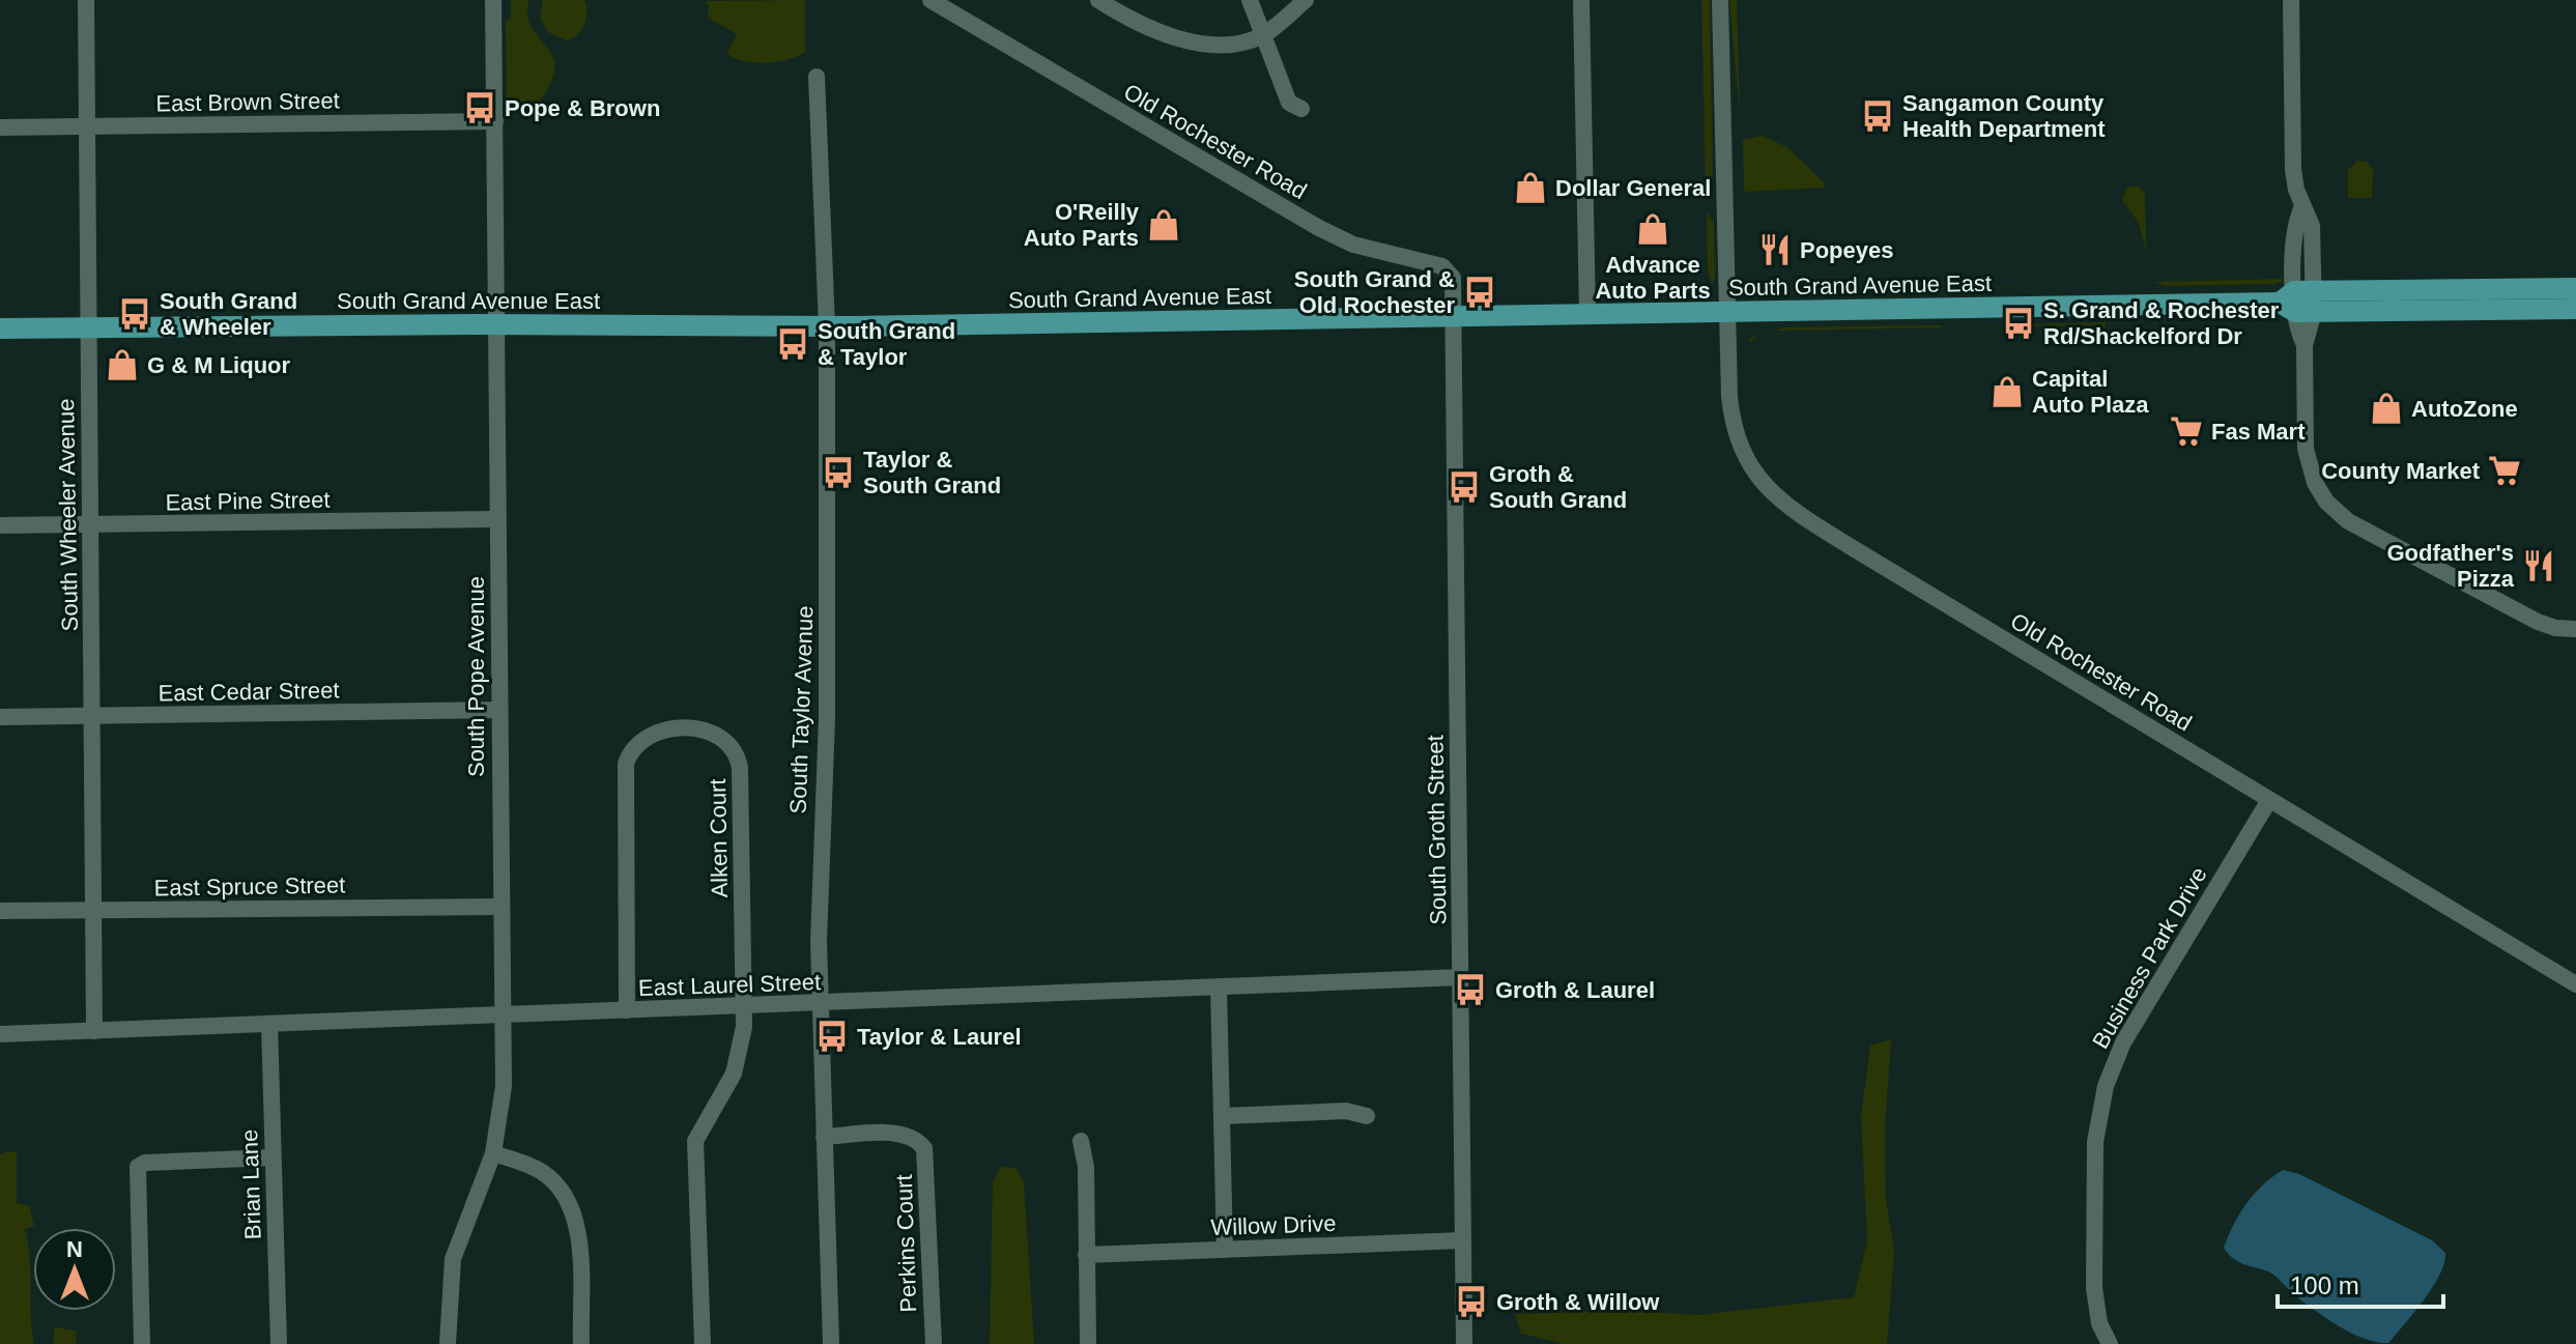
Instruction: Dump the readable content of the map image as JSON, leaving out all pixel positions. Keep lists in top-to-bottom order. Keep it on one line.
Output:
{"streets":{"main road":["South Grand Avenue East"],"street":["East Brown Street","Old Rochester Road","East Pine Street","South Wheeler Avenue","South Pope Avenue","East Cedar Street","South Taylor Avenue","South Groth Street","Alken Court","East Spruce Street","Business Park Drive","East Laurel Street","Brian Lane","Willow Drive","Perkins Court"]},"crossings":[["East Brown Street","South Wheeler Avenue"],["East Brown Street","South Pope Avenue"],["Old Rochester Road","South Grand Avenue East"],["Old Rochester Road","South Groth Street"],["Old Rochester Road","Business Park Drive"],["South Grand Avenue East","South Wheeler Avenue"],["South Grand Avenue East","South Pope Avenue"],["South Grand Avenue East","South Taylor Avenue"],["South Grand Avenue East","South Groth Street"],["East Pine Street","South Wheeler Avenue"],["East Pine Street","South Pope Avenue"],["South Wheeler Avenue","East Cedar Street"],["South Wheeler Avenue","East Spruce Street"],["South Wheeler Avenue","East Laurel Street"],["South Pope Avenue","East Cedar Street"],["South Pope Avenue","East Spruce Street"],["South Pope Avenue","East Laurel Street"],["South Taylor Avenue","East Laurel Street"],["South Taylor Avenue","Perkins Court"],["South Groth Street","East Laurel Street"],["South Groth Street","Willow Drive"],["Alken Court","East Laurel Street"],["East Laurel Street","Brian Lane"]],"places":{"bus stop":["Pope & Brown","Sangamon County Health Department","South Grand & Old Rochester","South Grand & Wheeler","S. Grand & Rochester Rd/Shackelford Dr","South Grand & Taylor","Taylor & South Grand","Groth & South Grand","Groth & Laurel","Taylor & Laurel","Groth & Willow"],"shop":["Dollar General","O'Reilly Auto Parts","Advance Auto Parts","G & M Liquor","Capital Auto Plaza","AutoZone"],"restaurant":["Popeyes","Godfather's Pizza"],"supermarket":["Fas Mart","County Market"]},"scale_bar":"100 m","north":"top"}
